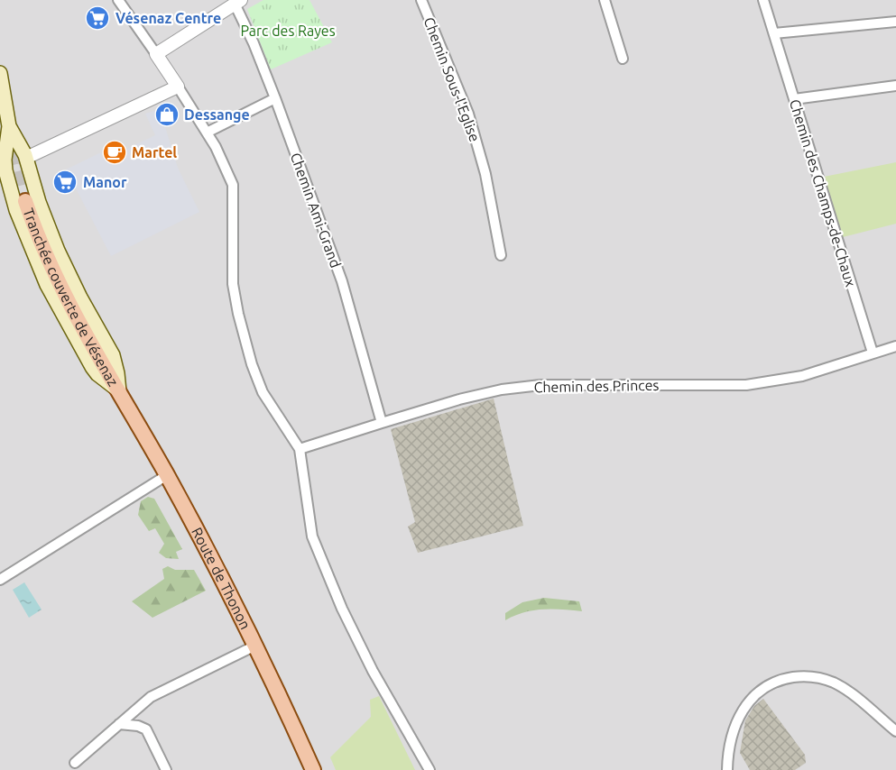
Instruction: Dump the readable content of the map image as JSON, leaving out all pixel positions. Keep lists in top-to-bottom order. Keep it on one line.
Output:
{"streets":{"main road":["Tranchée couverte de Vésenaz","Route de Thonon"],"street":["Chemin Sous-l'Eglise","Chemin des Champs-de-Chaux","Chemin Ami-Grand","Chemin des Princes"]},"crossings":[["Chemin des Champs-de-Chaux","Chemin des Princes"],["Chemin Ami-Grand","Chemin des Princes"],["Tranchée couverte de Vésenaz","Route de Thonon"]],"parks":["Parc des Rayes"],"places":{"supermarket":["Vésenaz Centre","Manor"],"shop":["Dessange"],"cafe":["Martel"]}}
